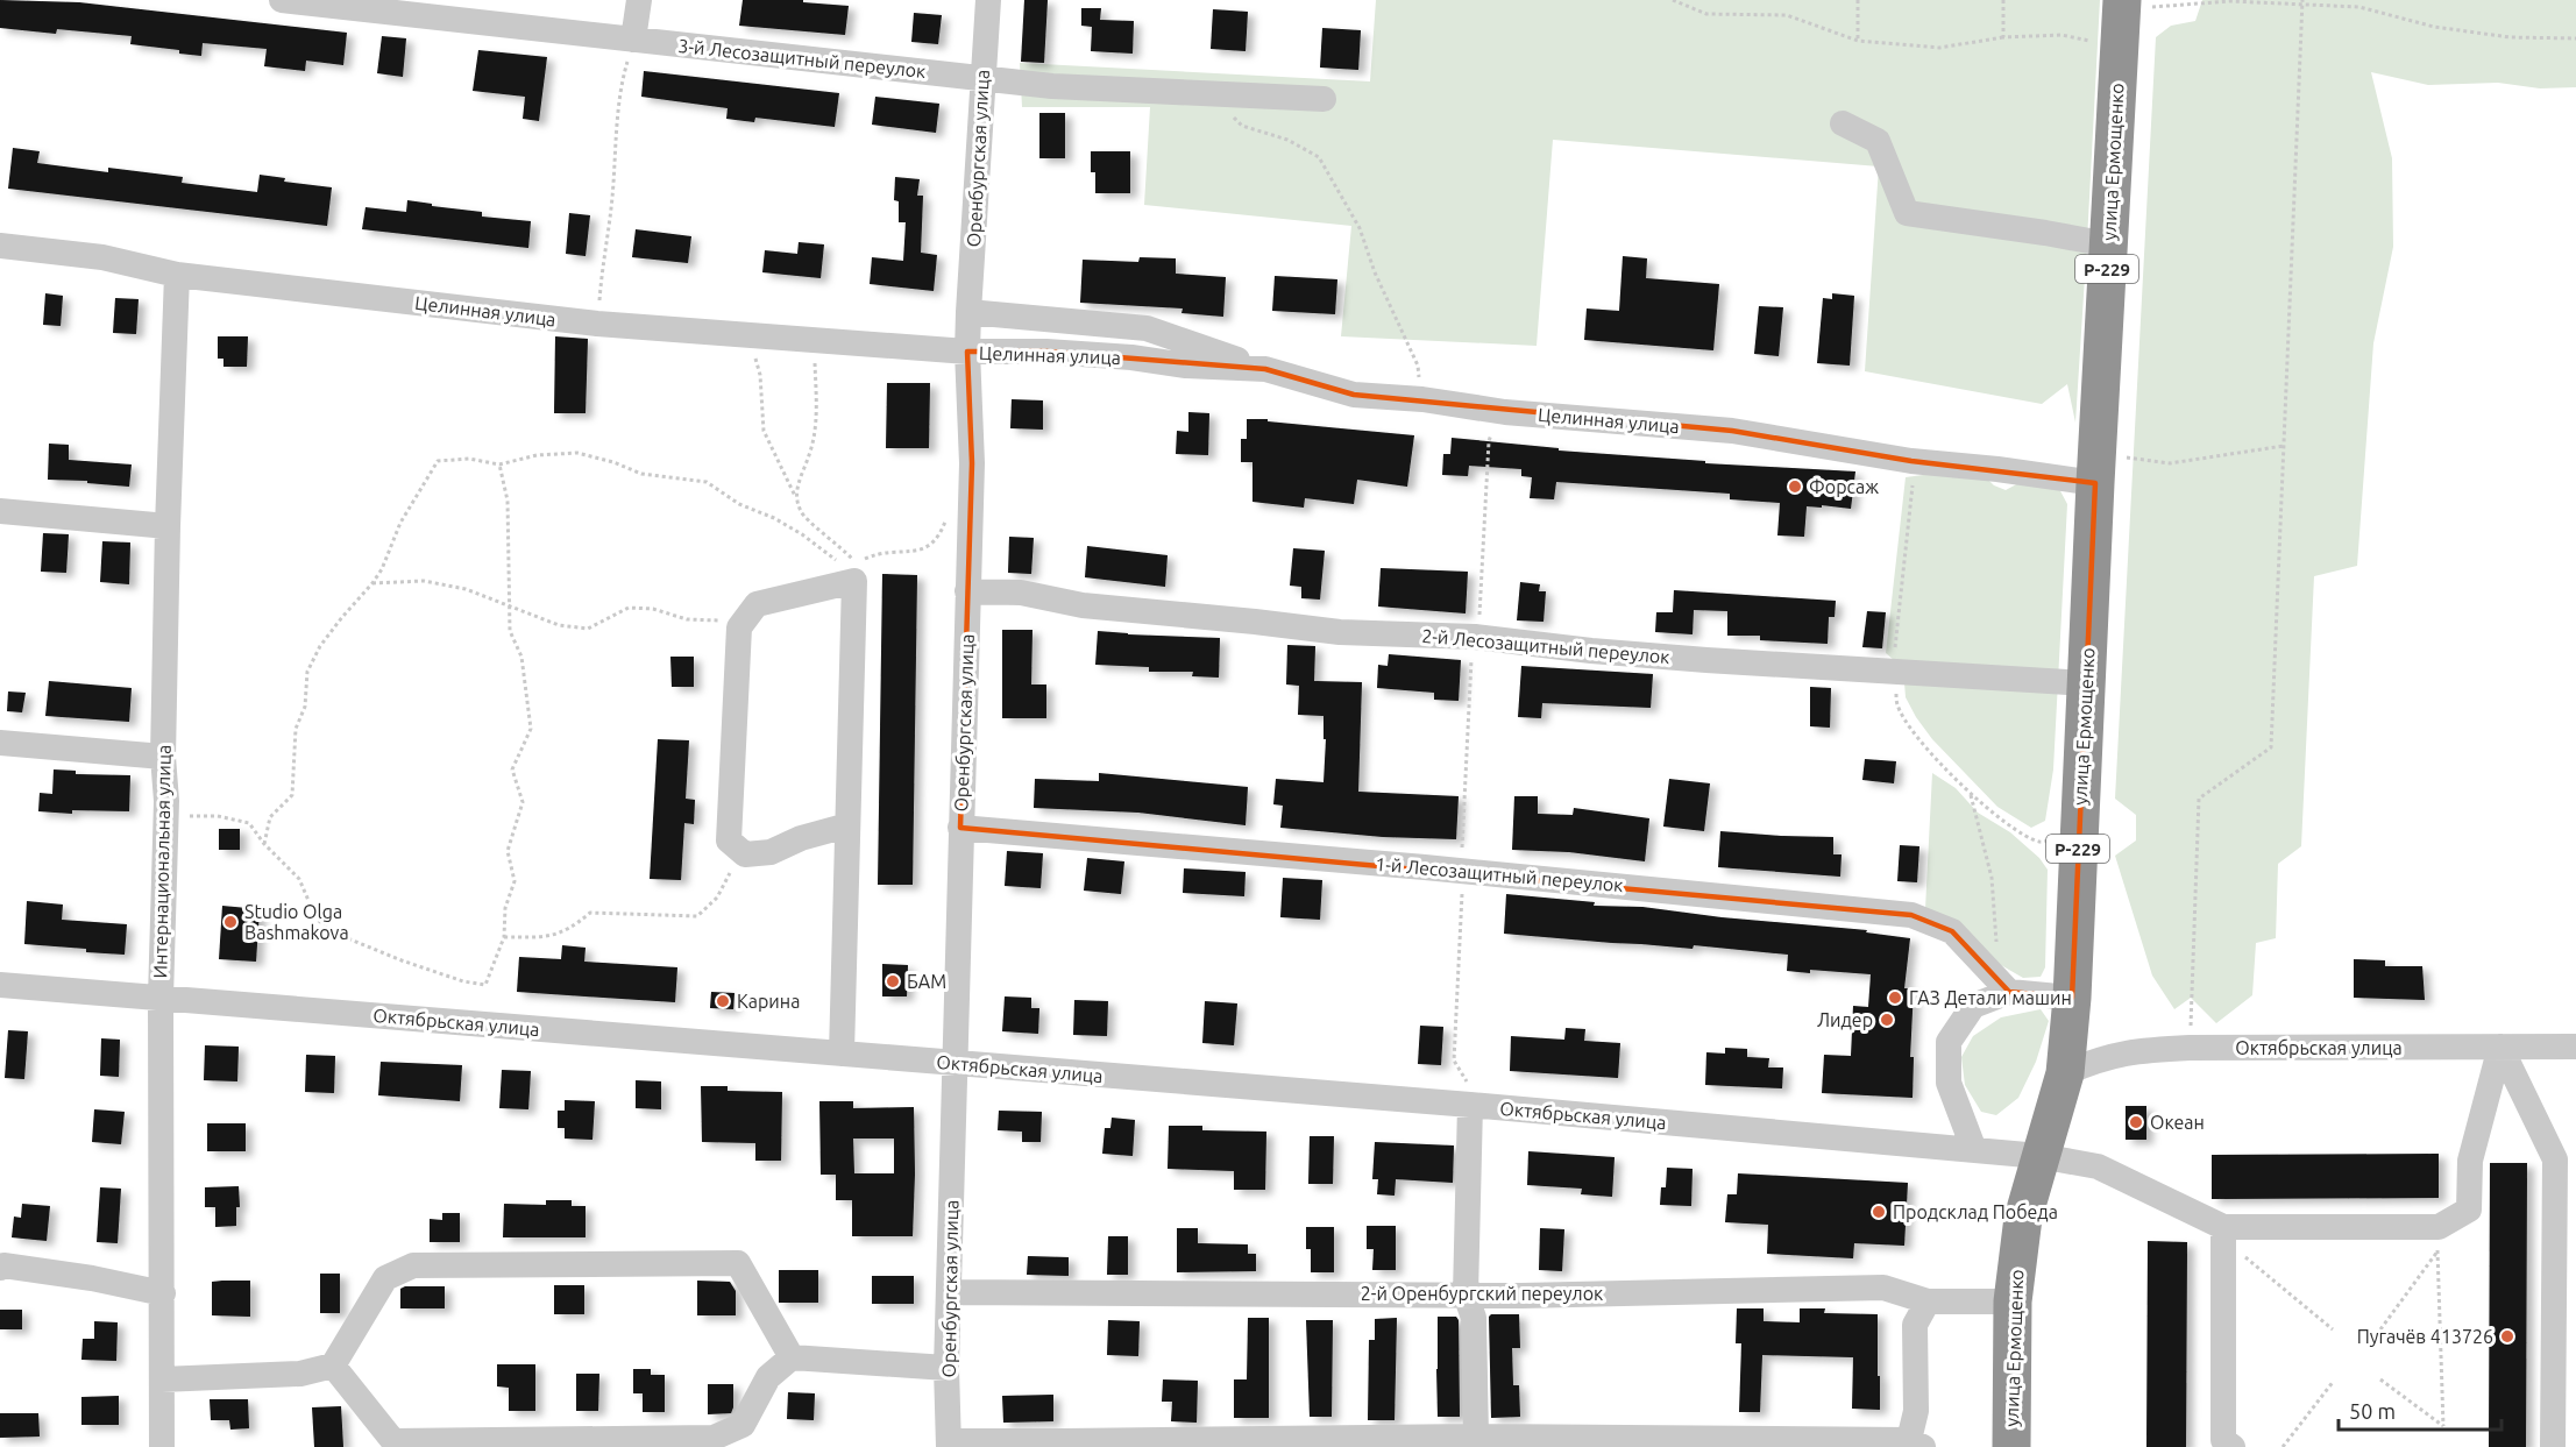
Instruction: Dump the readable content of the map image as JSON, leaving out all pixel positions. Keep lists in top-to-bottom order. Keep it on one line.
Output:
{"streets":{"highway":["улица Ермощенко","Р-229"],"street":["3-й Лесозащитный переулок","Оренбургская улица","Целинная улица","2-й Лесозащитный переулок","Интернациональная улица","1-й Лесозащитный переулок","Октябрьская улица","2-й Оренбургский переулок"]},"crossings":[["3-й Лесозащитный переулок","Оренбургская улица"],["Оренбургская улица","Целинная улица"],["Оренбургская улица","2-й Лесозащитный переулок"],["Оренбургская улица","1-й Лесозащитный переулок"],["Оренбургская улица","Октябрьская улица"],["Оренбургская улица","2-й Оренбургский переулок"],["улица Ермощенко","Целинная улица"],["улица Ермощенко","2-й Лесозащитный переулок"],["улица Ермощенко","Октябрьская улица"],["улица Ермощенко","2-й Оренбургский переулок"],["Целинная улица","Интернациональная улица"],["Интернациональная улица","Октябрьская улица"]],"places":["Форсаж","Studio Olga Bashmakova","БАМ","ГАЗ Детали машин","Карина","Лидер","Океан","Продсклад Победа","Пугачёв 413726"],"scale_bar":"50 m"}
